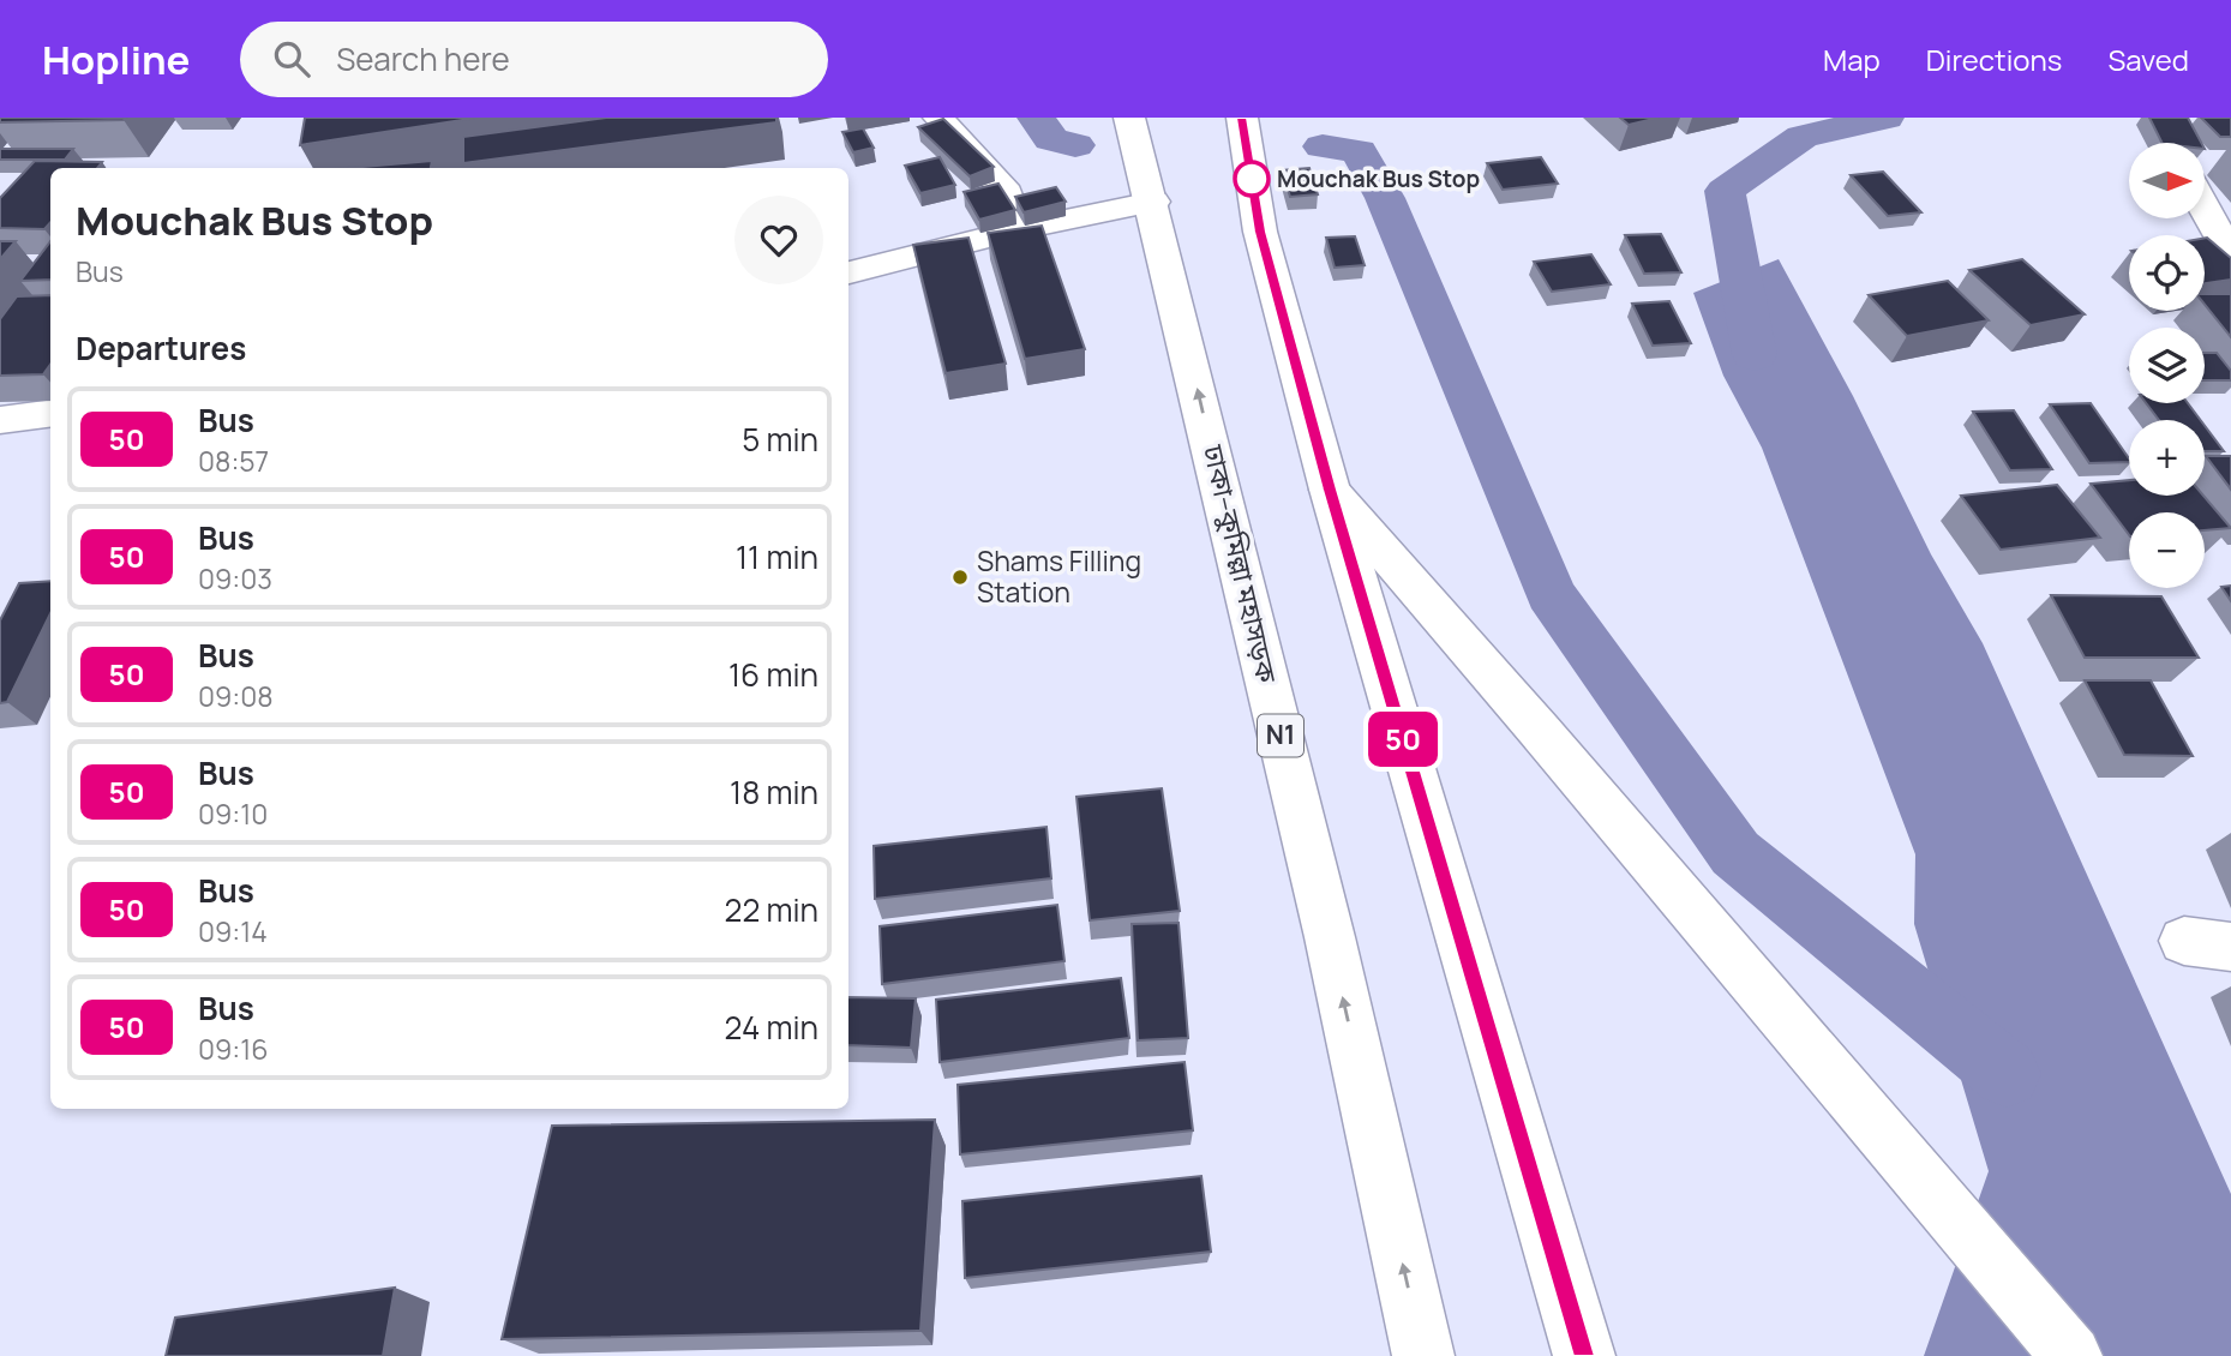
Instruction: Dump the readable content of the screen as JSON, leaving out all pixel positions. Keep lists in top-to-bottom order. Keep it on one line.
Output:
{"streets":{"main road":["ঢাকা–কুমিল্লা মহাসড়ক","N1"]},"places":["Mouchak Bus Stop","Shams Filling Station"],"lines":["bus line 50"],"north":"right","page":{"header":"Hopline","search":"Search here","nav":["Map","Directions","Saved"],"on_map":"50","map_buttons":["+","−"],"heading":[["Mouchak Bus Stop","Bus"],"Departures"],"list":[{"mark":"50","name":"Bus","note":"08:57","value":"5 min"},{"mark":"50","name":"Bus","note":"09:03","value":"11 min"},{"mark":"50","name":"Bus","note":"09:08","value":"16 min"},{"mark":"50","name":"Bus","note":"09:10","value":"18 min"},{"mark":"50","name":"Bus","note":"09:14","value":"22 min"},{"mark":"50","name":"Bus","note":"09:16","value":"24 min"}]}}
